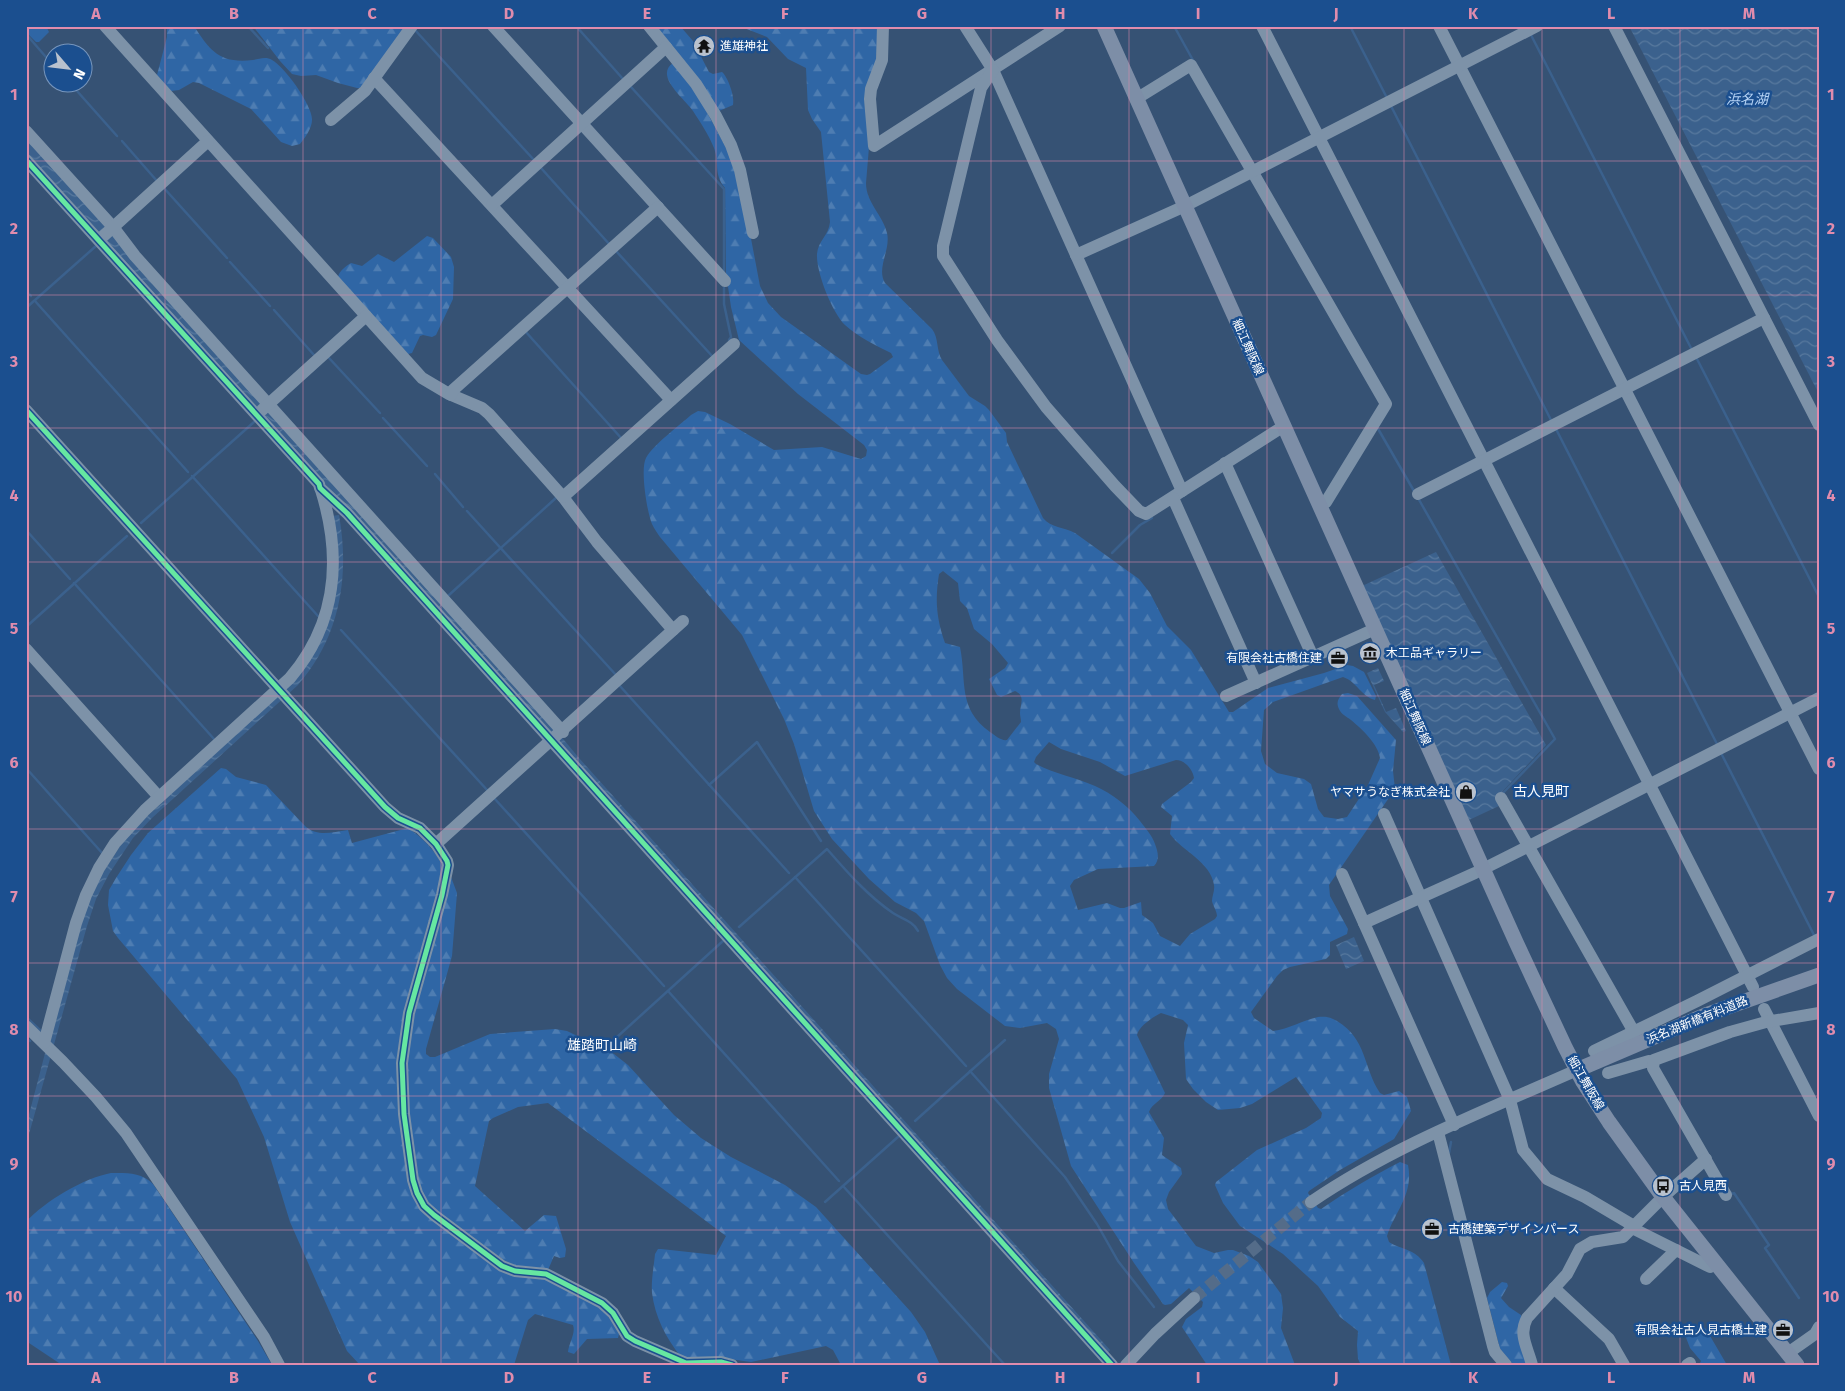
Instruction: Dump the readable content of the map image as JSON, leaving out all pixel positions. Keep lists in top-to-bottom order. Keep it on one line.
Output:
{"streets":{"main road":["細江舞阪線","浜名湖新橋有料道路"]},"crossings":[["細江舞阪線","浜名湖新橋有料道路"]],"districts":["古人見町","雄踏町山崎"],"water":["浜名湖"],"places":{"temple":["進雄神社"],"museum":["木工品ギャラリー"],"office":["有限会社古橋住建","古橋建築デザインパース","有限会社古人見古橋土建"],"shop":["ヤマサうなぎ株式会社"],"bus stop":["古人見西"]},"north":"bottom right","grid":{"columns":["A","B","C","D","E","F","G","H","I","J","K","L","M"],"rows":["1","2","3","4","5","6","7","8","9","10"]}}
